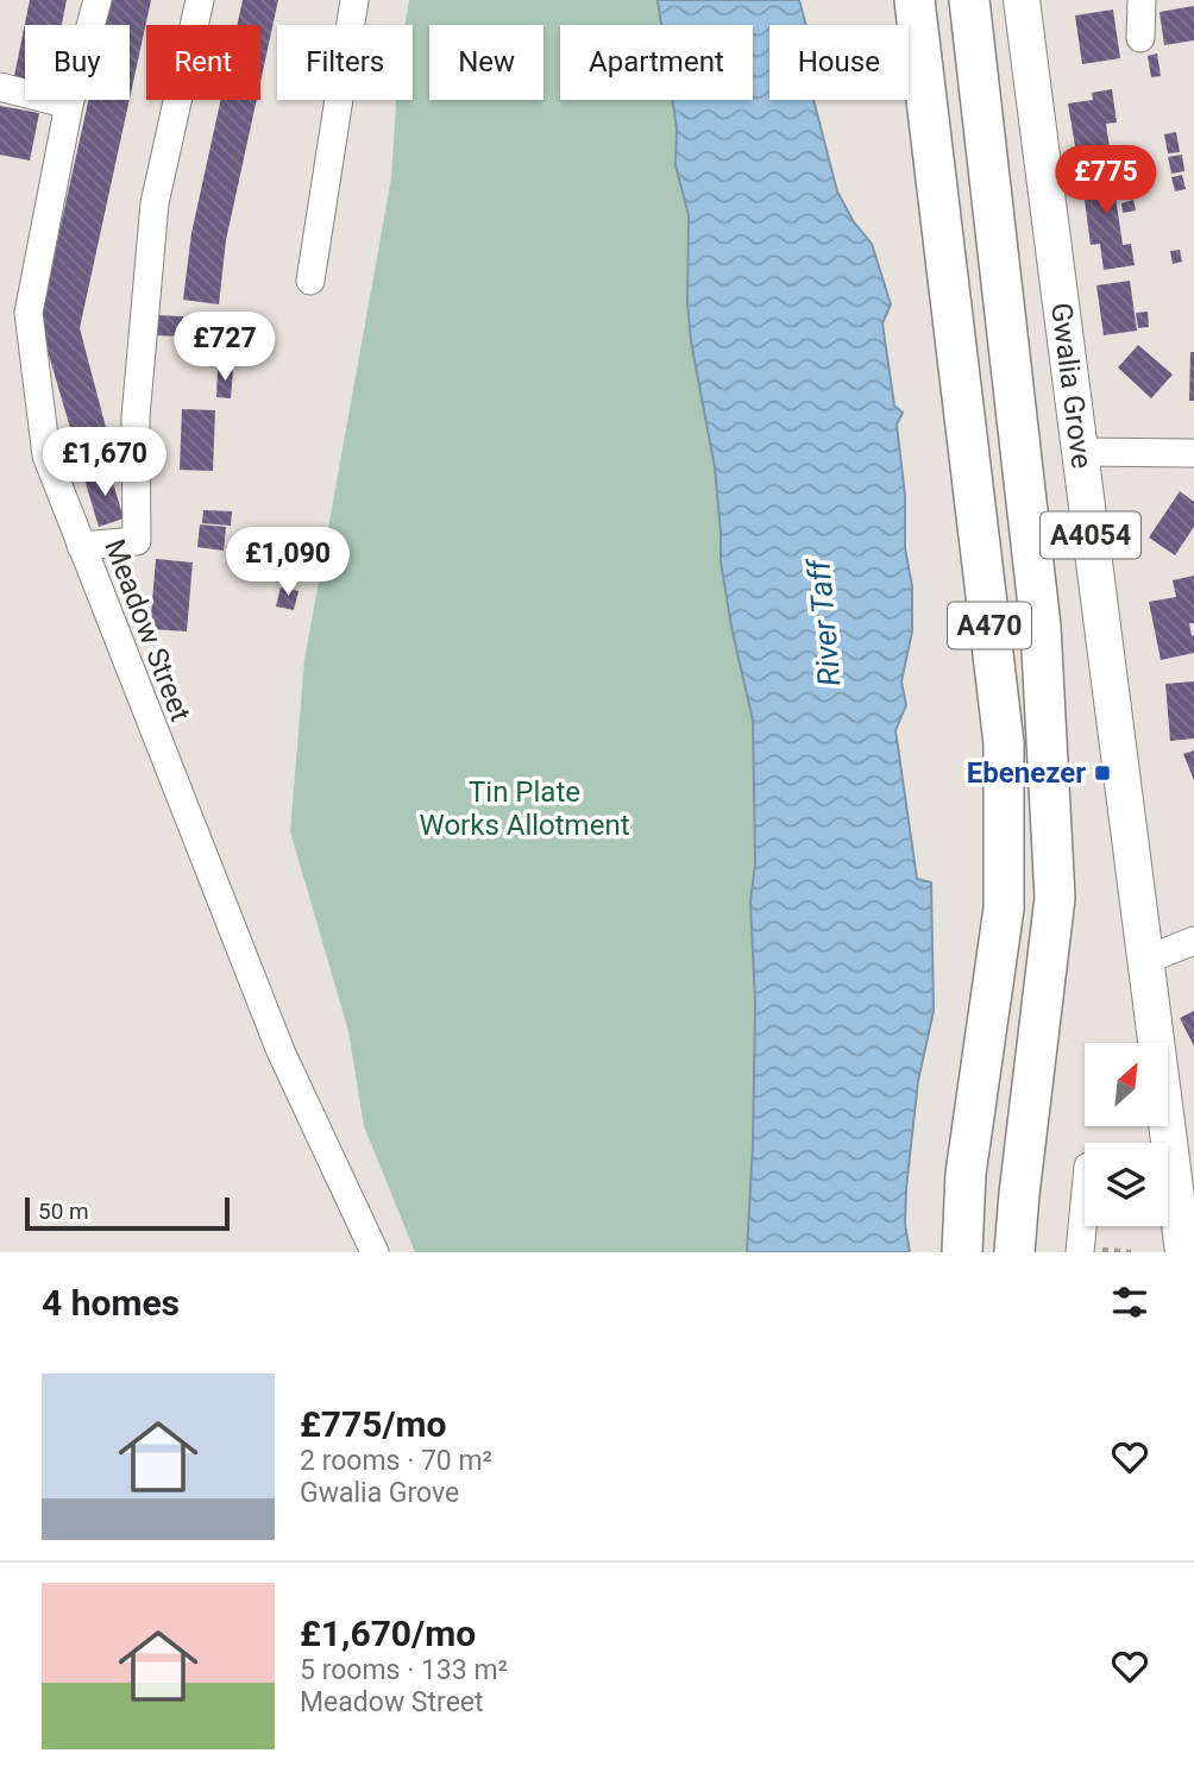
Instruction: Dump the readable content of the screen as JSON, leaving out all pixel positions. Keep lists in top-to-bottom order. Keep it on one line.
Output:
{"streets":{"highway":["A470"],"main road":["Gwalia Grove","A4054"],"street":["Meadow Street"]},"crossings":[["Gwalia Grove","A4054"]],"water":["River Taff"],"parks":["Tin Plate Works Allotment"],"places":{"transit":["Ebenezer"]},"scale_bar":"50 m","north":"top right","page":{"chip":["Buy","Rent","Filters","New","Apartment","House"],"price":["£775","£727","£1,670","£1,090"],"scale":"50 m","heading":"4 homes","list":[{"name":"£775/mo","note":"2 rooms · 70 m² · Gwalia Grove"},{"name":"£1,670/mo","note":"5 rooms · 133 m² · Meadow Street"}]}}
